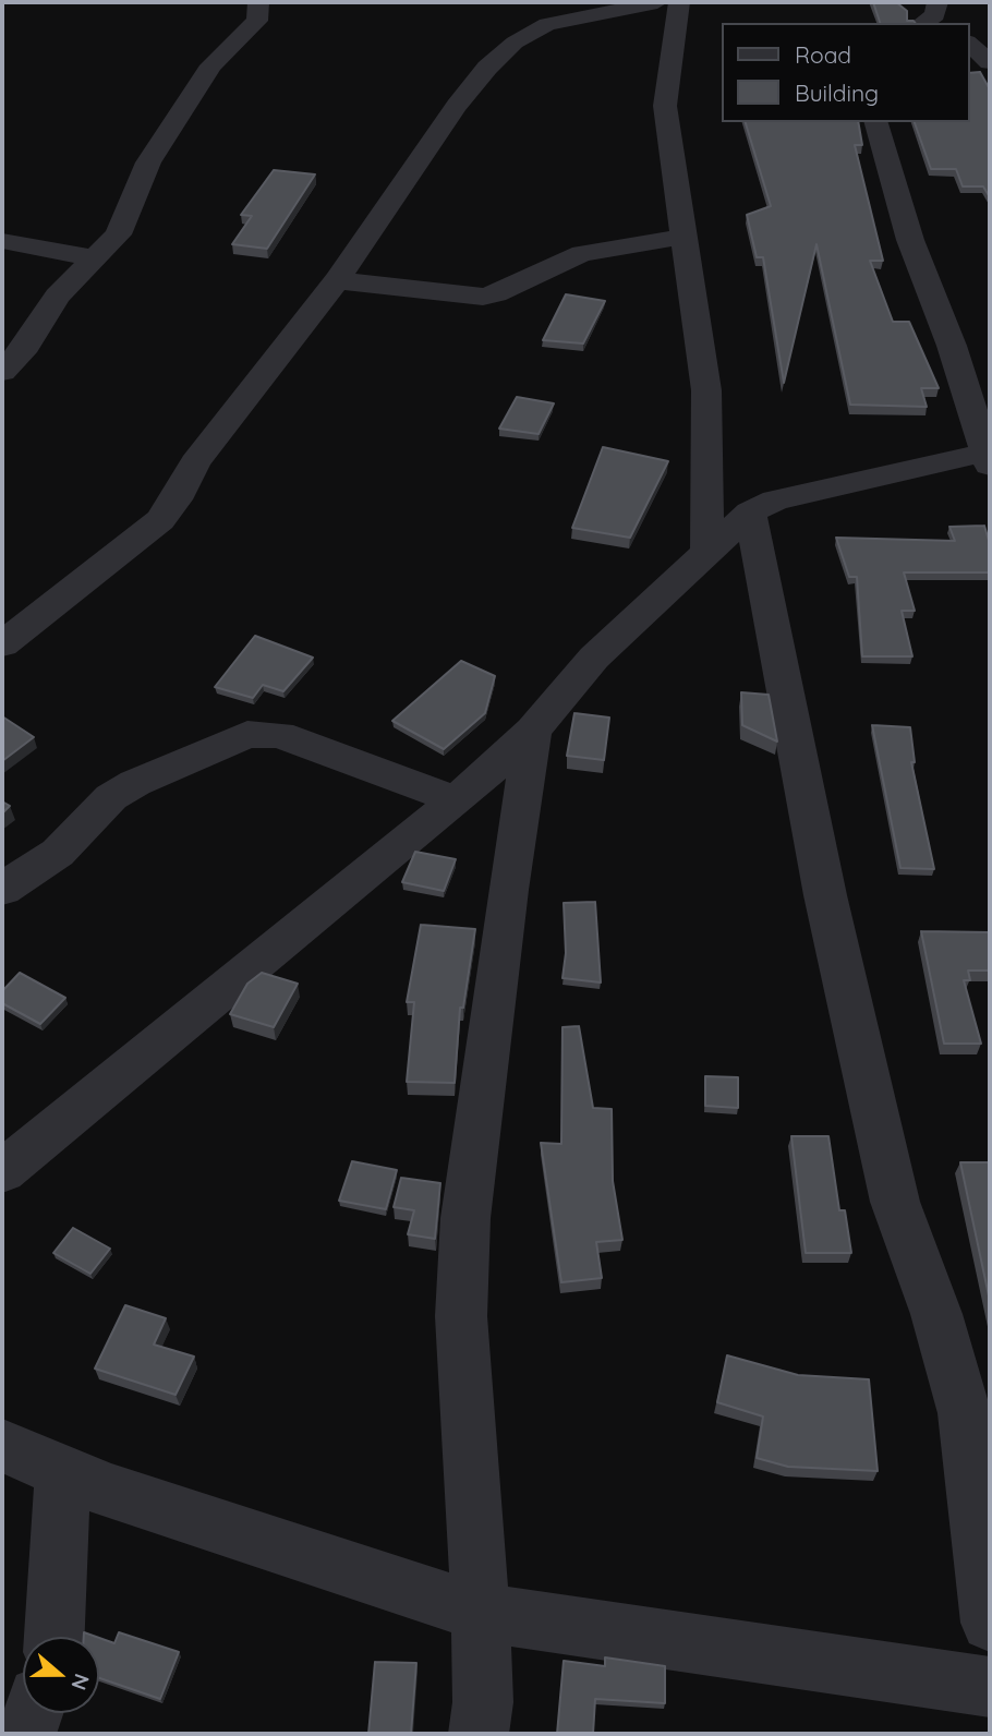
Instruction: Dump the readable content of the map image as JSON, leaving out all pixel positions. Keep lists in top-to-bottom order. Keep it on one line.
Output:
{"legend":["Road","Building"],"north":"right"}
